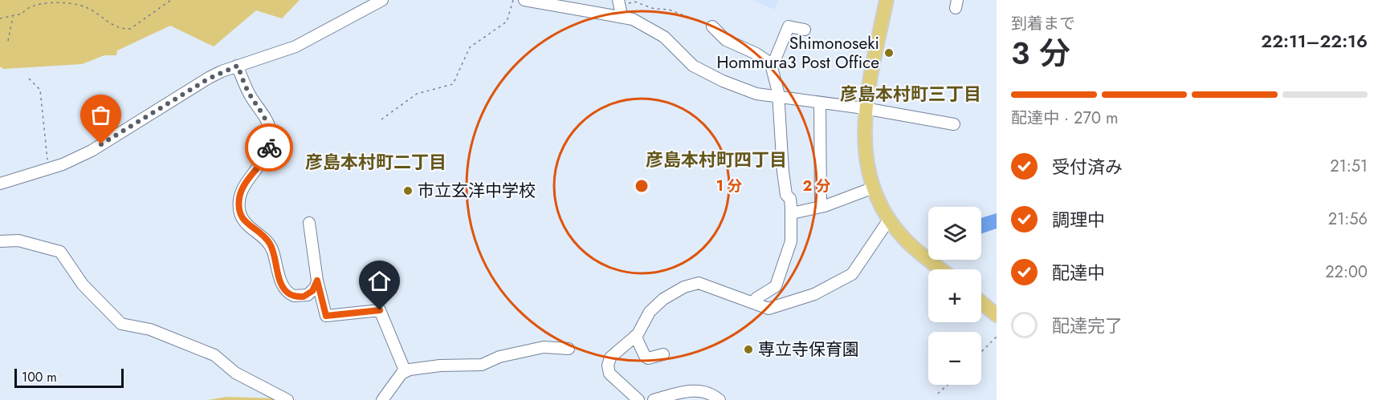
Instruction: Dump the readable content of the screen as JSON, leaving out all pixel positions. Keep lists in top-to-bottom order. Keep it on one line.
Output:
{"districts":["彦島本村町三丁目","彦島本村町四丁目","彦島本村町二丁目"],"places":["Shimonoseki Hommura3 Post Office","市立玄洋中学校","専立寺保育園"],"scale_bar":"100 m","page":{"heading":["3 分","到着まで","22:11–22:16"],"bar":"配達中 · 270 m","list":[["受付済み","21:51"],["調理中","21:56"],["配達中","22:00"],"配達完了"],"map_buttons":["+","−"],"scale":"100 m"},"rings":["1 分","2 分"]}
